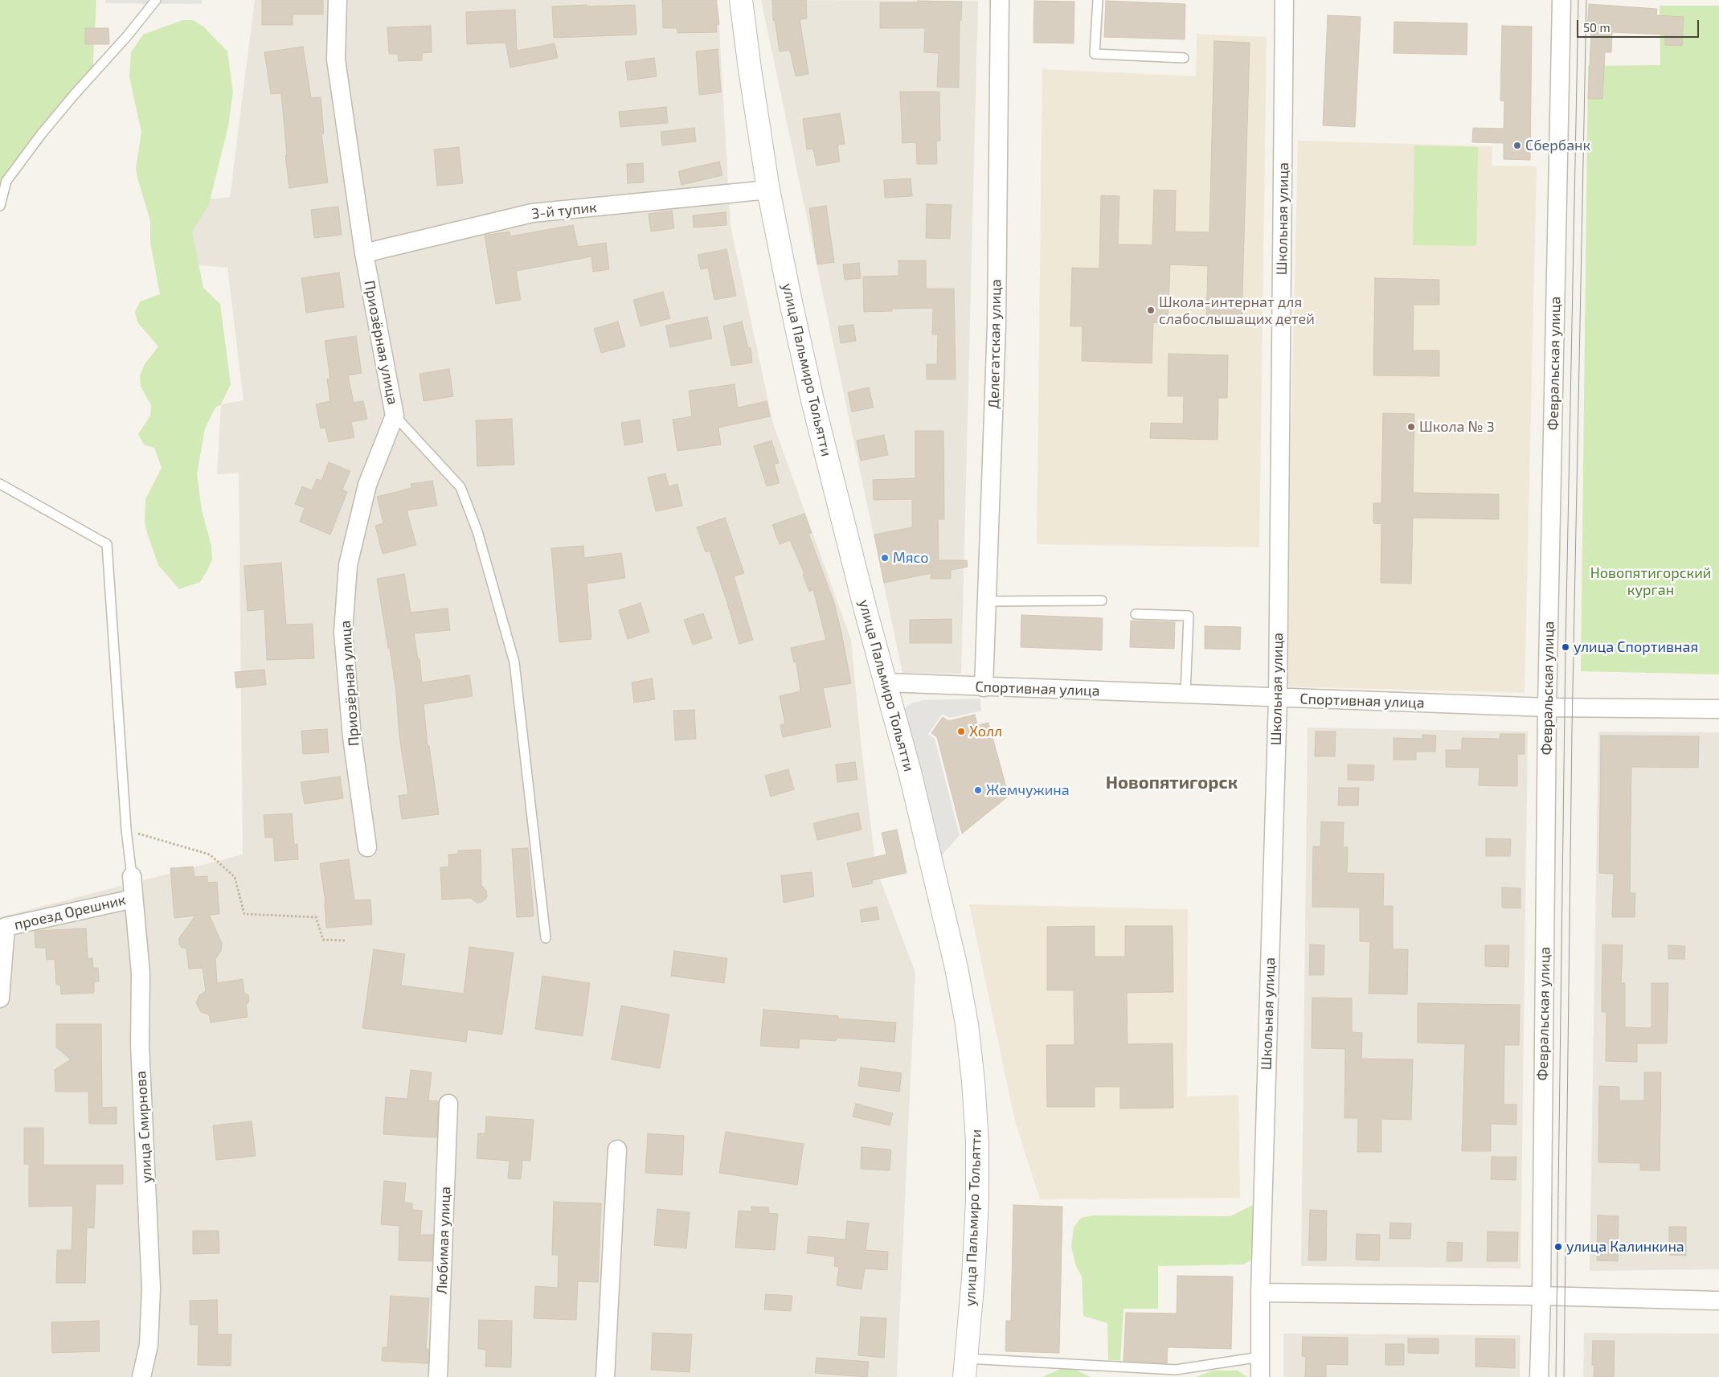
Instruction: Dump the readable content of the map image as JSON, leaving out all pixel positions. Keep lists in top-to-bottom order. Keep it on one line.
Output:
{"streets":{"street":["3-й тупик","Школьная улица","Приозёрная улица","Делегатская улица","Февральская улица","улица Пальмиро Тольятти","Спортивная улица","проезд Орешник","улица Смирнова","Любимая улица"]},"crossings":[["3-й тупик","Приозёрная улица"],["3-й тупик","улица Пальмиро Тольятти"],["Школьная улица","Спортивная улица"],["Делегатская улица","Спортивная улица"],["Февральская улица","Спортивная улица"],["улица Пальмиро Тольятти","Спортивная улица"],["проезд Орешник","улица Смирнова"]],"districts":["Новопятигорск"],"parks":["Новопятигорский курган"],"places":["Сбербанк","Школа-интернат для слабослышащих детей","Школа № 3","Мясо","улица Спортивная","Холл","Жемчужина","улица Калинкина"],"scale_bar":"50 m"}
